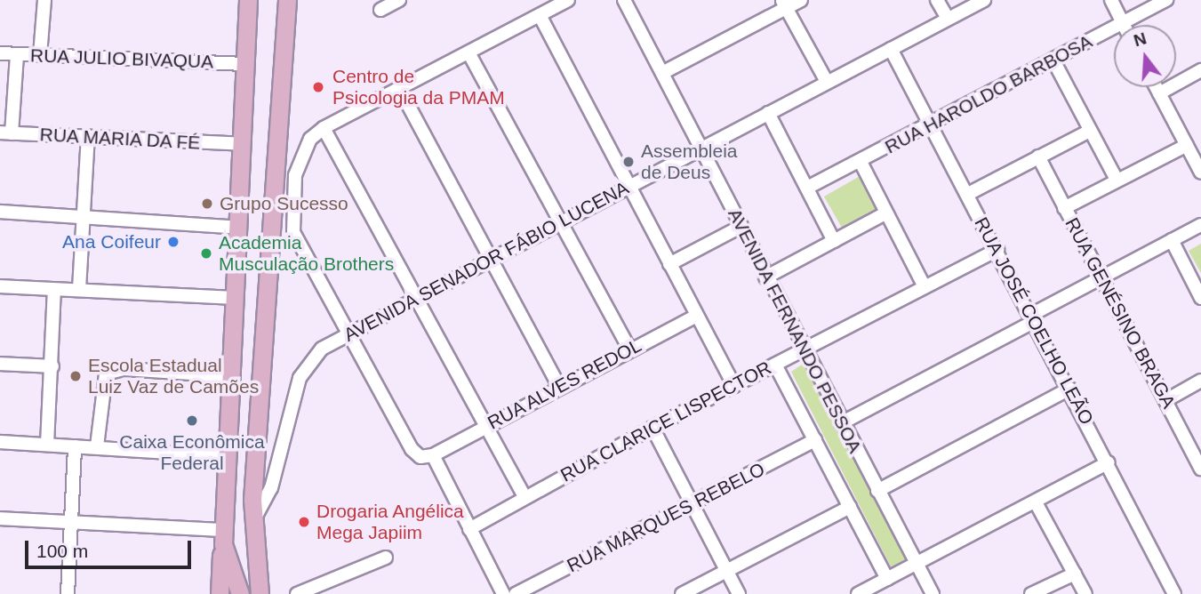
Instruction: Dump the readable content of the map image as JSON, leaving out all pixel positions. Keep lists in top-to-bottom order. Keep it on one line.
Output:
{"streets":{"street":["RUA JULIO BIVAQUA","RUA HAROLDO BARBOSA","RUA MARIA DA FÉ","AVENIDA SENADOR FÁBIO LUCENA","RUA GENÉSINO BRAGA","RUA JOSÉ COELHO LEÃO","AVENIDA FERNANDO PESSOA","RUA ALVES REDOL","RUA CLARICE LISPECTOR","RUA MARQUES REBELO"]},"crossings":[["RUA HAROLDO BARBOSA","RUA JOSÉ COELHO LEÃO"],["AVENIDA SENADOR FÁBIO LUCENA","RUA JOSÉ COELHO LEÃO"],["AVENIDA SENADOR FÁBIO LUCENA","AVENIDA FERNANDO PESSOA"],["RUA JOSÉ COELHO LEÃO","RUA CLARICE LISPECTOR"],["AVENIDA FERNANDO PESSOA","RUA CLARICE LISPECTOR"]],"places":["Centro de Psicologia da PMAM","Assembleia de Deus","Grupo Sucesso","Ana Coifeur","Academia Musculação Brothers","Escola Estadual Luiz Vaz de Camões","Caixa Econômica Federal","Drogaria Angélica Mega Japiim"],"scale_bar":"100 m","north":"top"}
